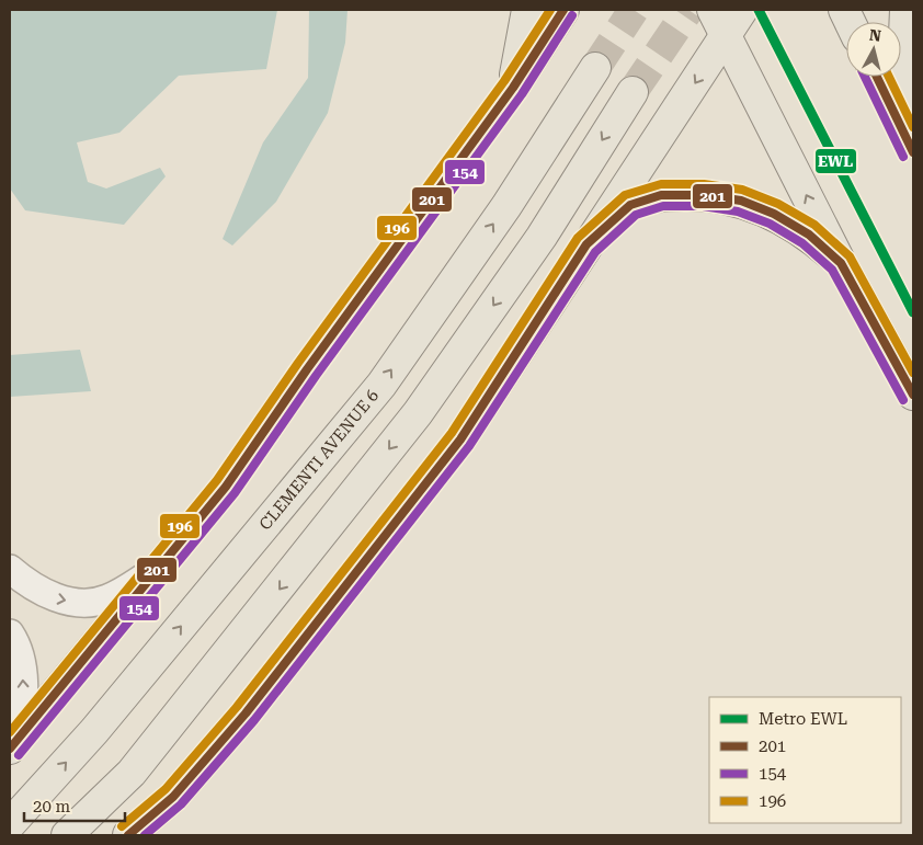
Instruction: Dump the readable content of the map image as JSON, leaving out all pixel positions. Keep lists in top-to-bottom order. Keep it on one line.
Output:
{"streets":{"main road":["CLEMENTI AVENUE 6"]},"lines":["metro line EWL","transit line 201","transit line 196","transit line 154"],"legend":["Metro EWL","201","154","196"],"scale_bar":"20 m","north":"top"}
